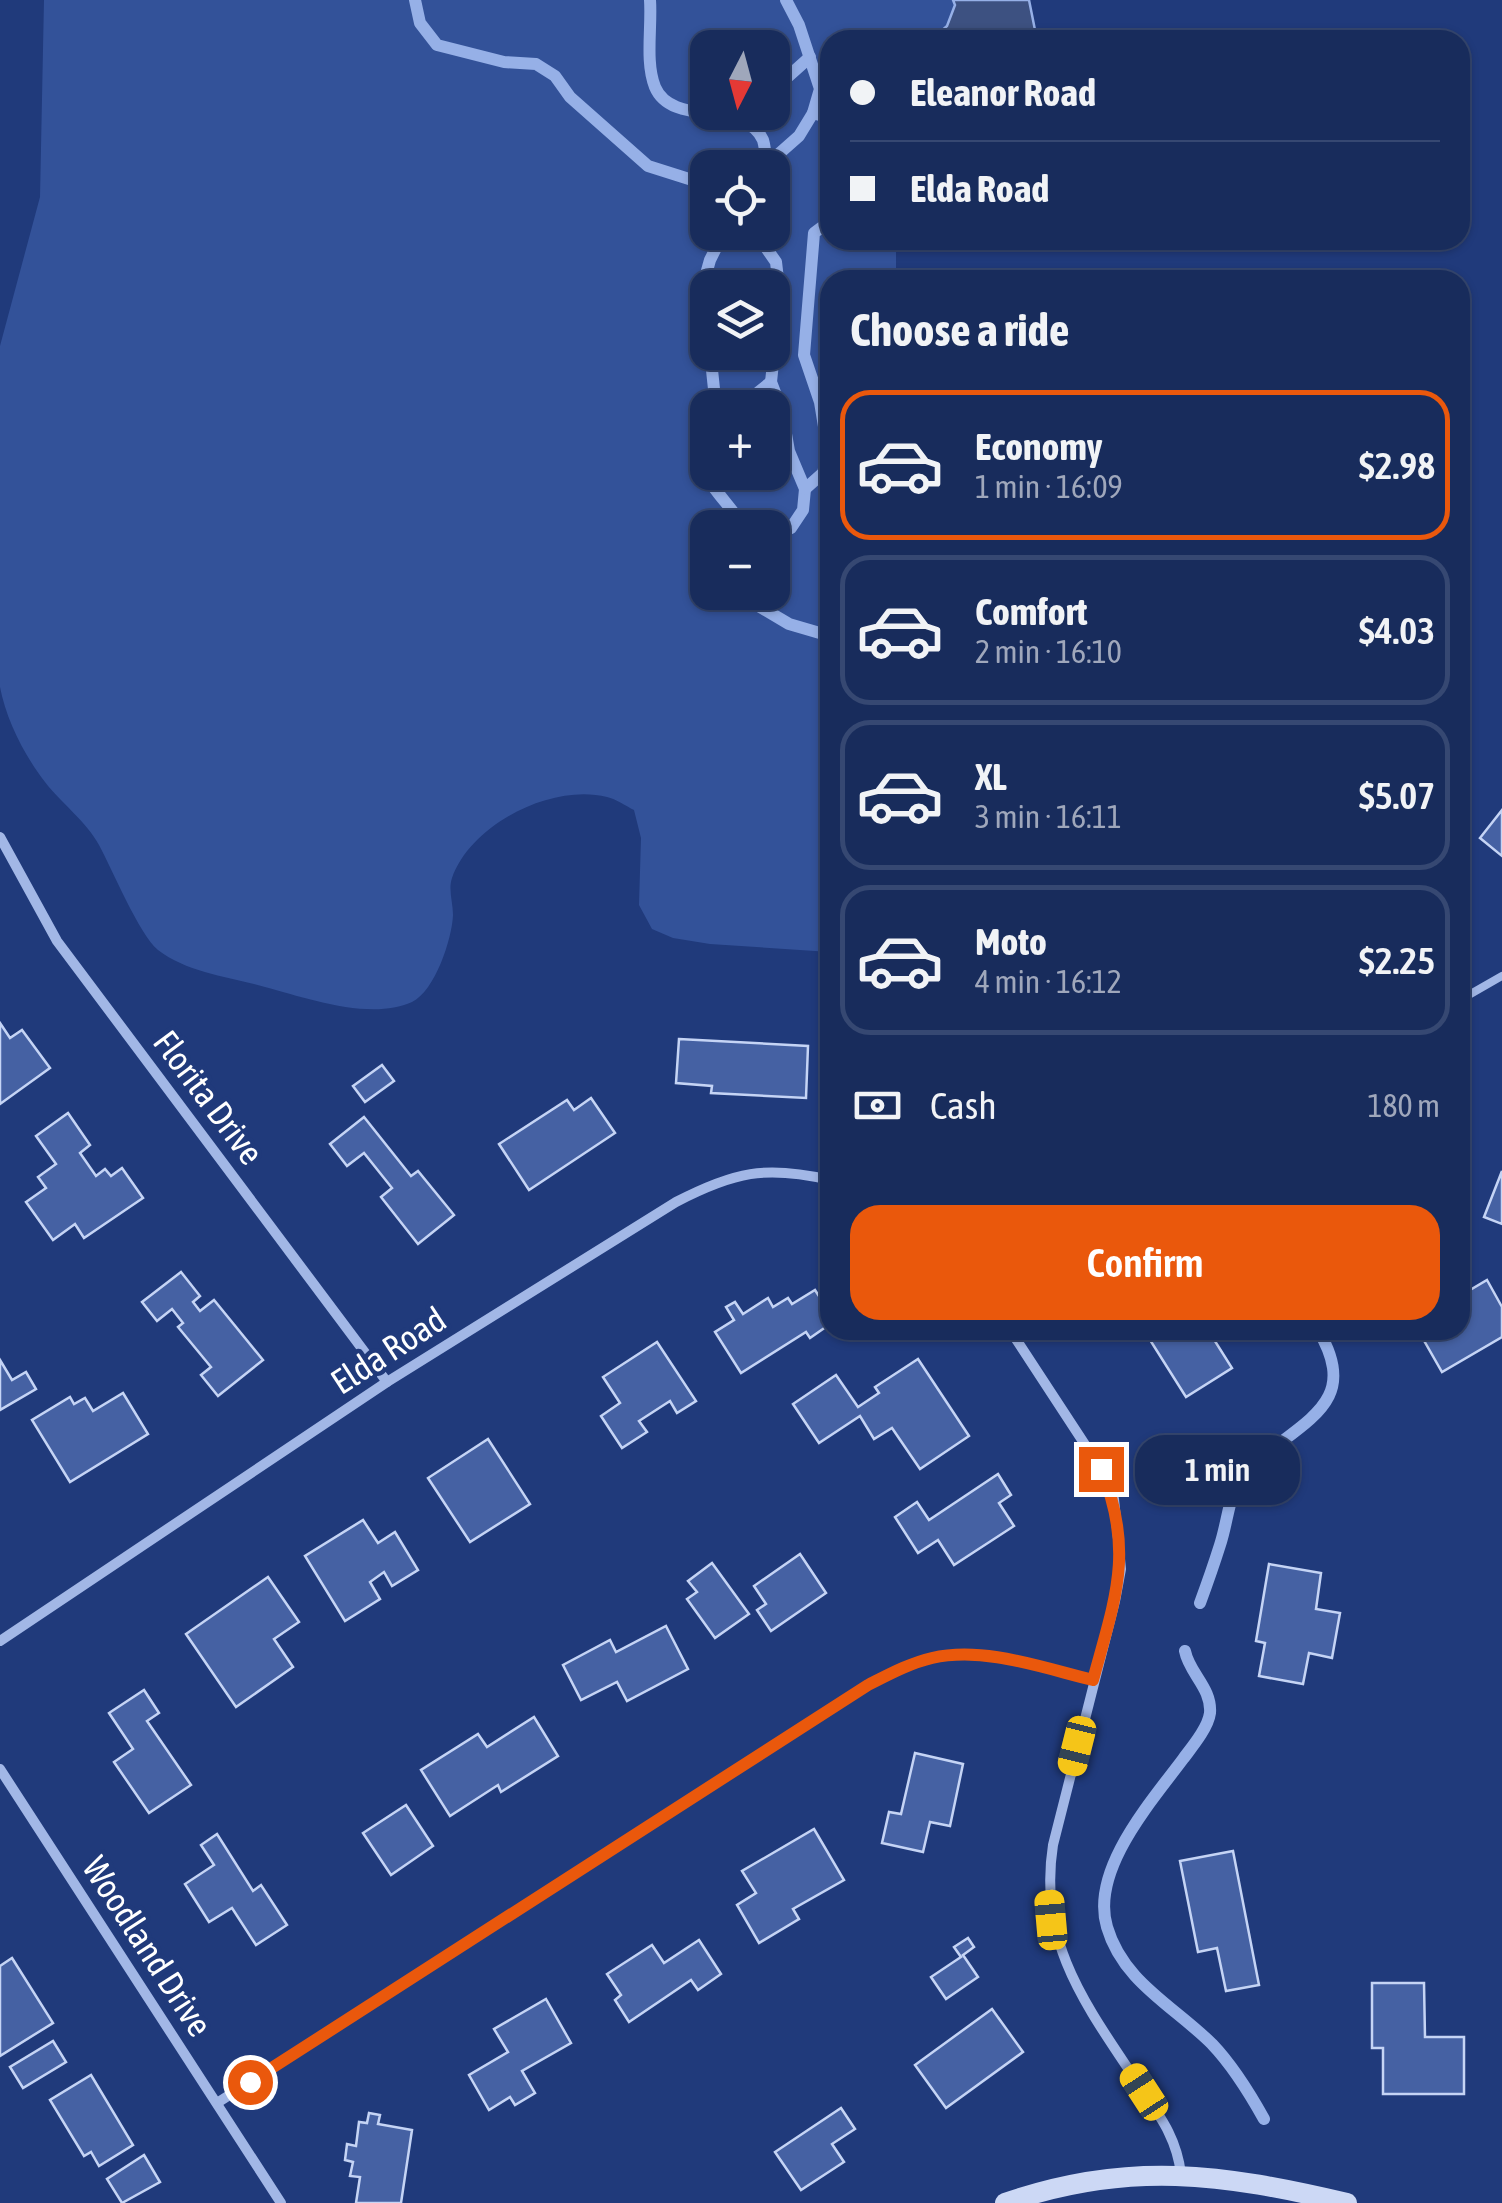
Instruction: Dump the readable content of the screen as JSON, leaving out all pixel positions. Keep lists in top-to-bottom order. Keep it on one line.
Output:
{"streets":{"street":["Florita Drive","Elda Road","Woodland Drive"]},"crossings":[["Florita Drive","Elda Road"]],"north":"bottom","page":{"map_buttons":["+","−"],"banner":["Eleanor Road","Elda Road"],"heading":"Choose a ride","list":[{"name":"Economy","note":"1 min · 16:09","value":"$2.98"},{"name":"Comfort","note":"2 min · 16:10","value":"$4.03"},{"name":"XL","note":"3 min · 16:11","value":"$5.07"},{"name":"Moto","note":"4 min · 16:12","value":"$2.25"}],"pay":["Cash","180 m"],"buttons":"Confirm","bubble":"1 min"}}
